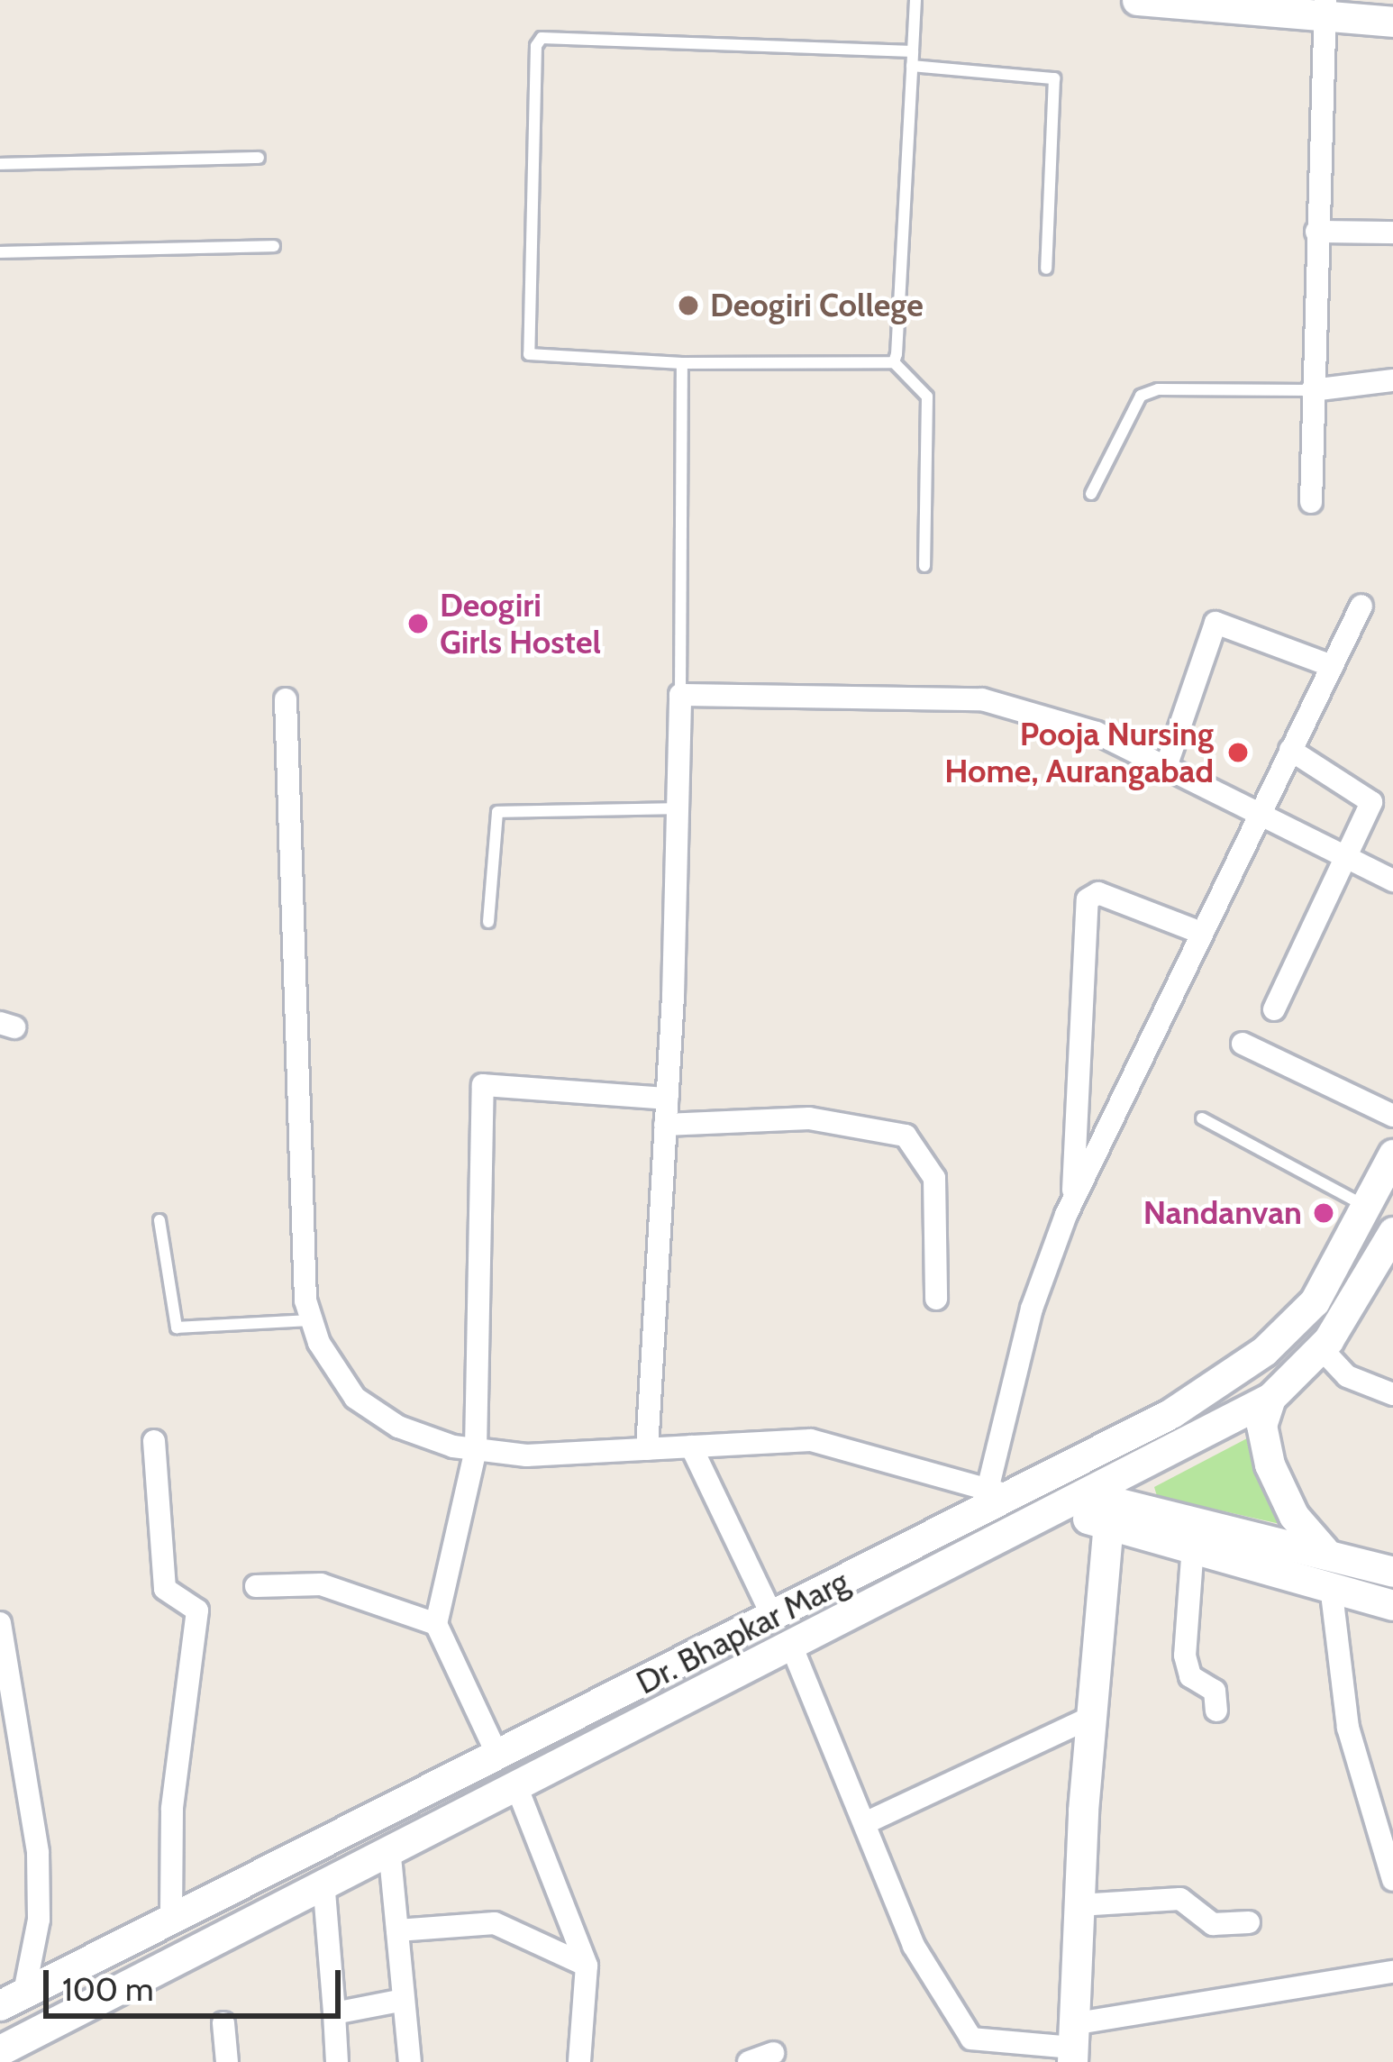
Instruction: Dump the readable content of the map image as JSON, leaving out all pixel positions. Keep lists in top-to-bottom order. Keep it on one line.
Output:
{"streets":{"main road":["Dr. Bhapkar Marg"]},"places":["Deogiri College","Deogiri Girls Hostel","Pooja Nursing Home, Aurangabad","Nandanvan"],"scale_bar":"100 m"}
